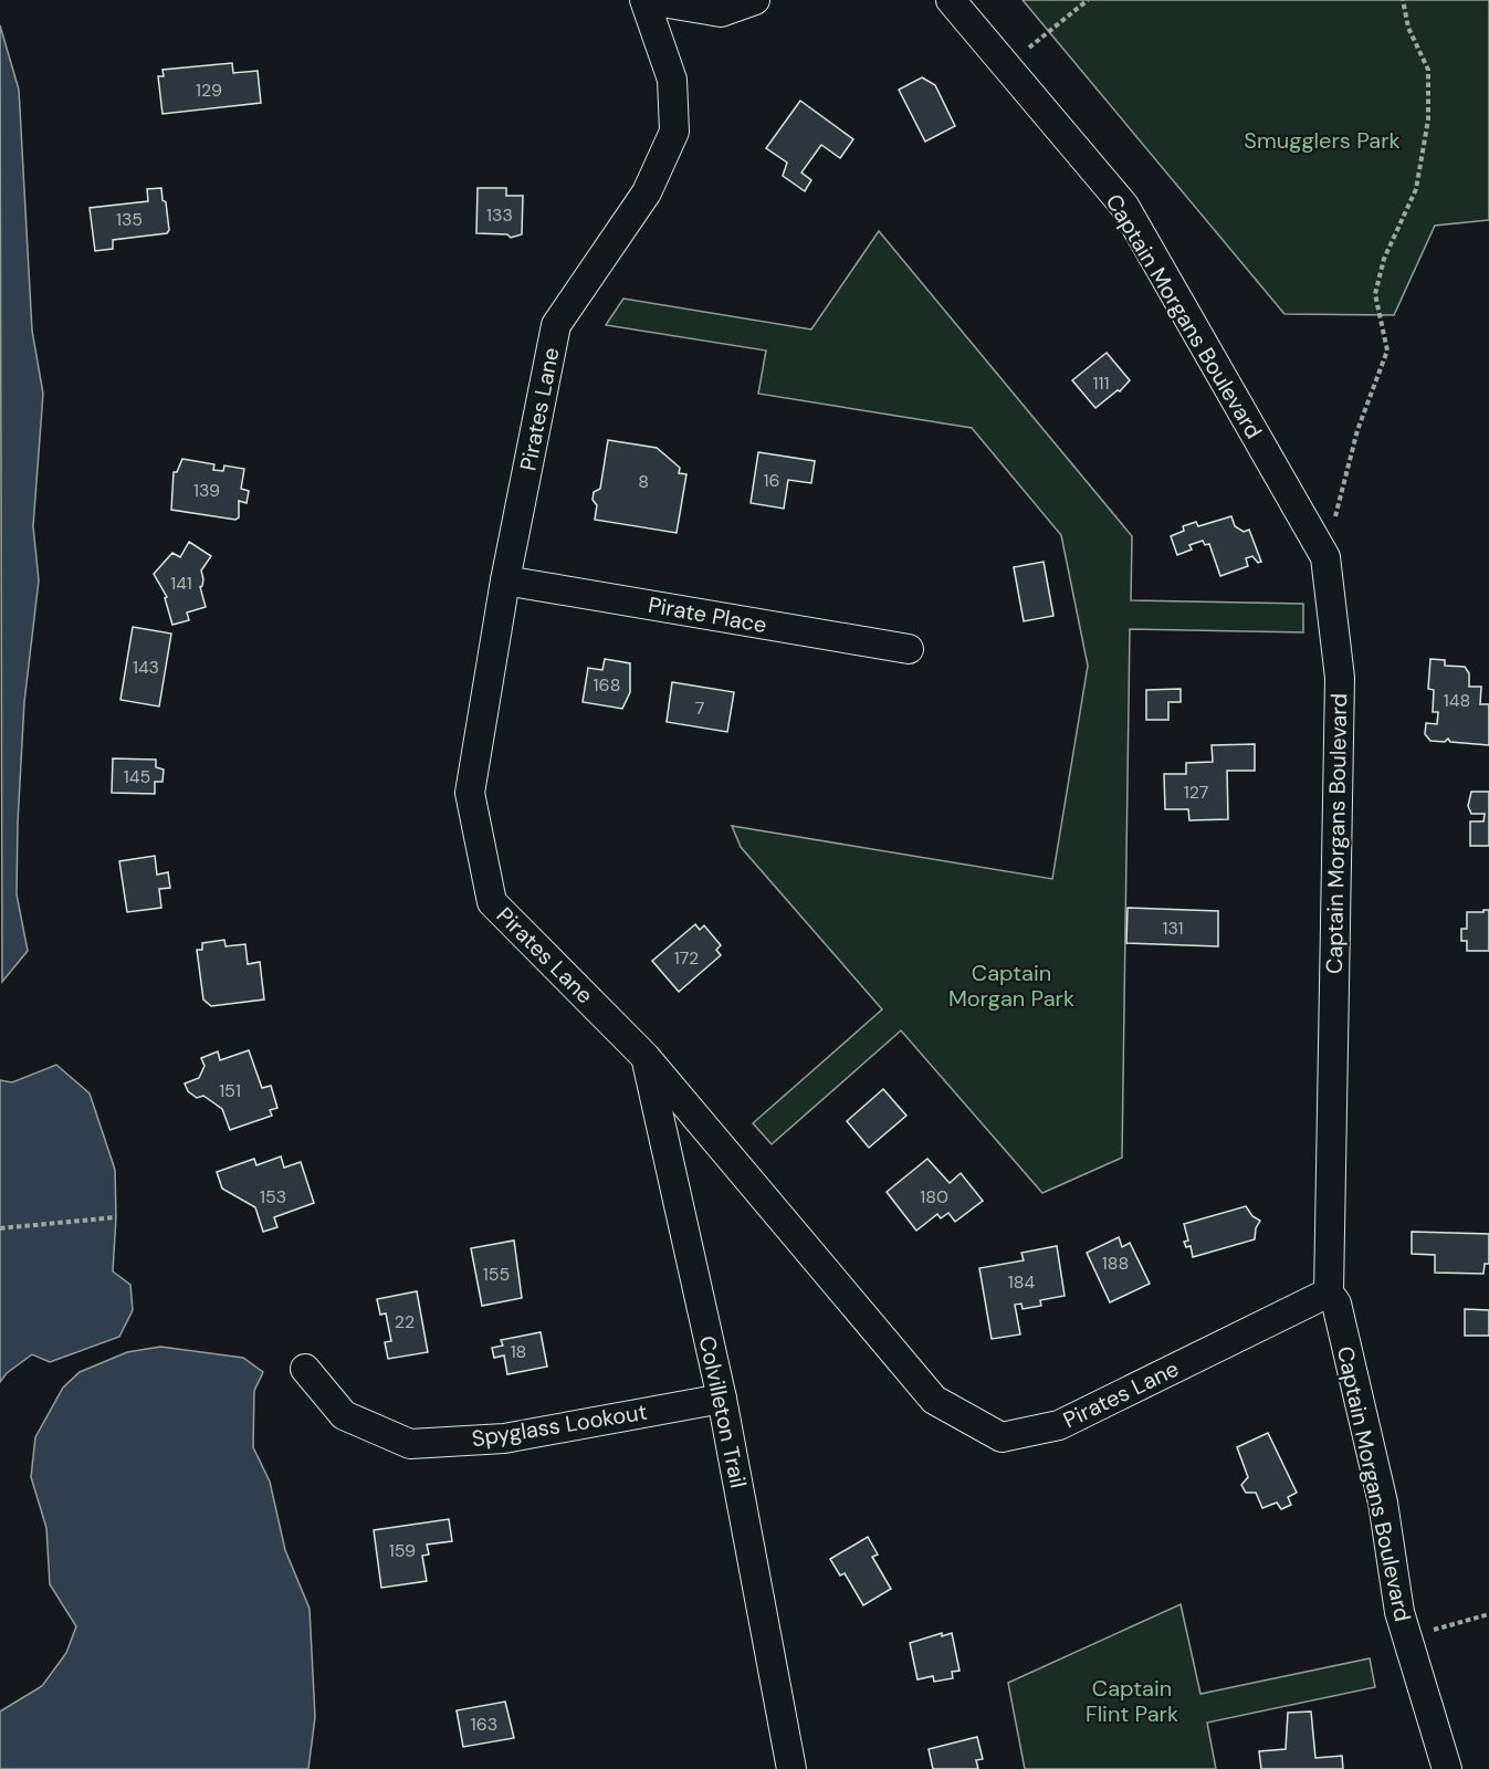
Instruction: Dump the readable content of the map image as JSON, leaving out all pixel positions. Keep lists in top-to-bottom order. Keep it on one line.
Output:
{"streets":{"street":["Captain Morgans Boulevard","Pirates Lane","Pirate Place","Colvilleton Trail","Spyglass Lookout"]},"crossings":[["Captain Morgans Boulevard","Pirates Lane"],["Pirates Lane","Pirate Place"],["Pirates Lane","Colvilleton Trail"],["Colvilleton Trail","Spyglass Lookout"]],"parks":["Smugglers Park","Captain Morgan Park","Captain Flint Park"],"house_numbers":["129","133","135","111","16","8","139","141","143","168","148","7","145","127","131","172","151","153","180","188","155","184","22","18","159","163"]}
